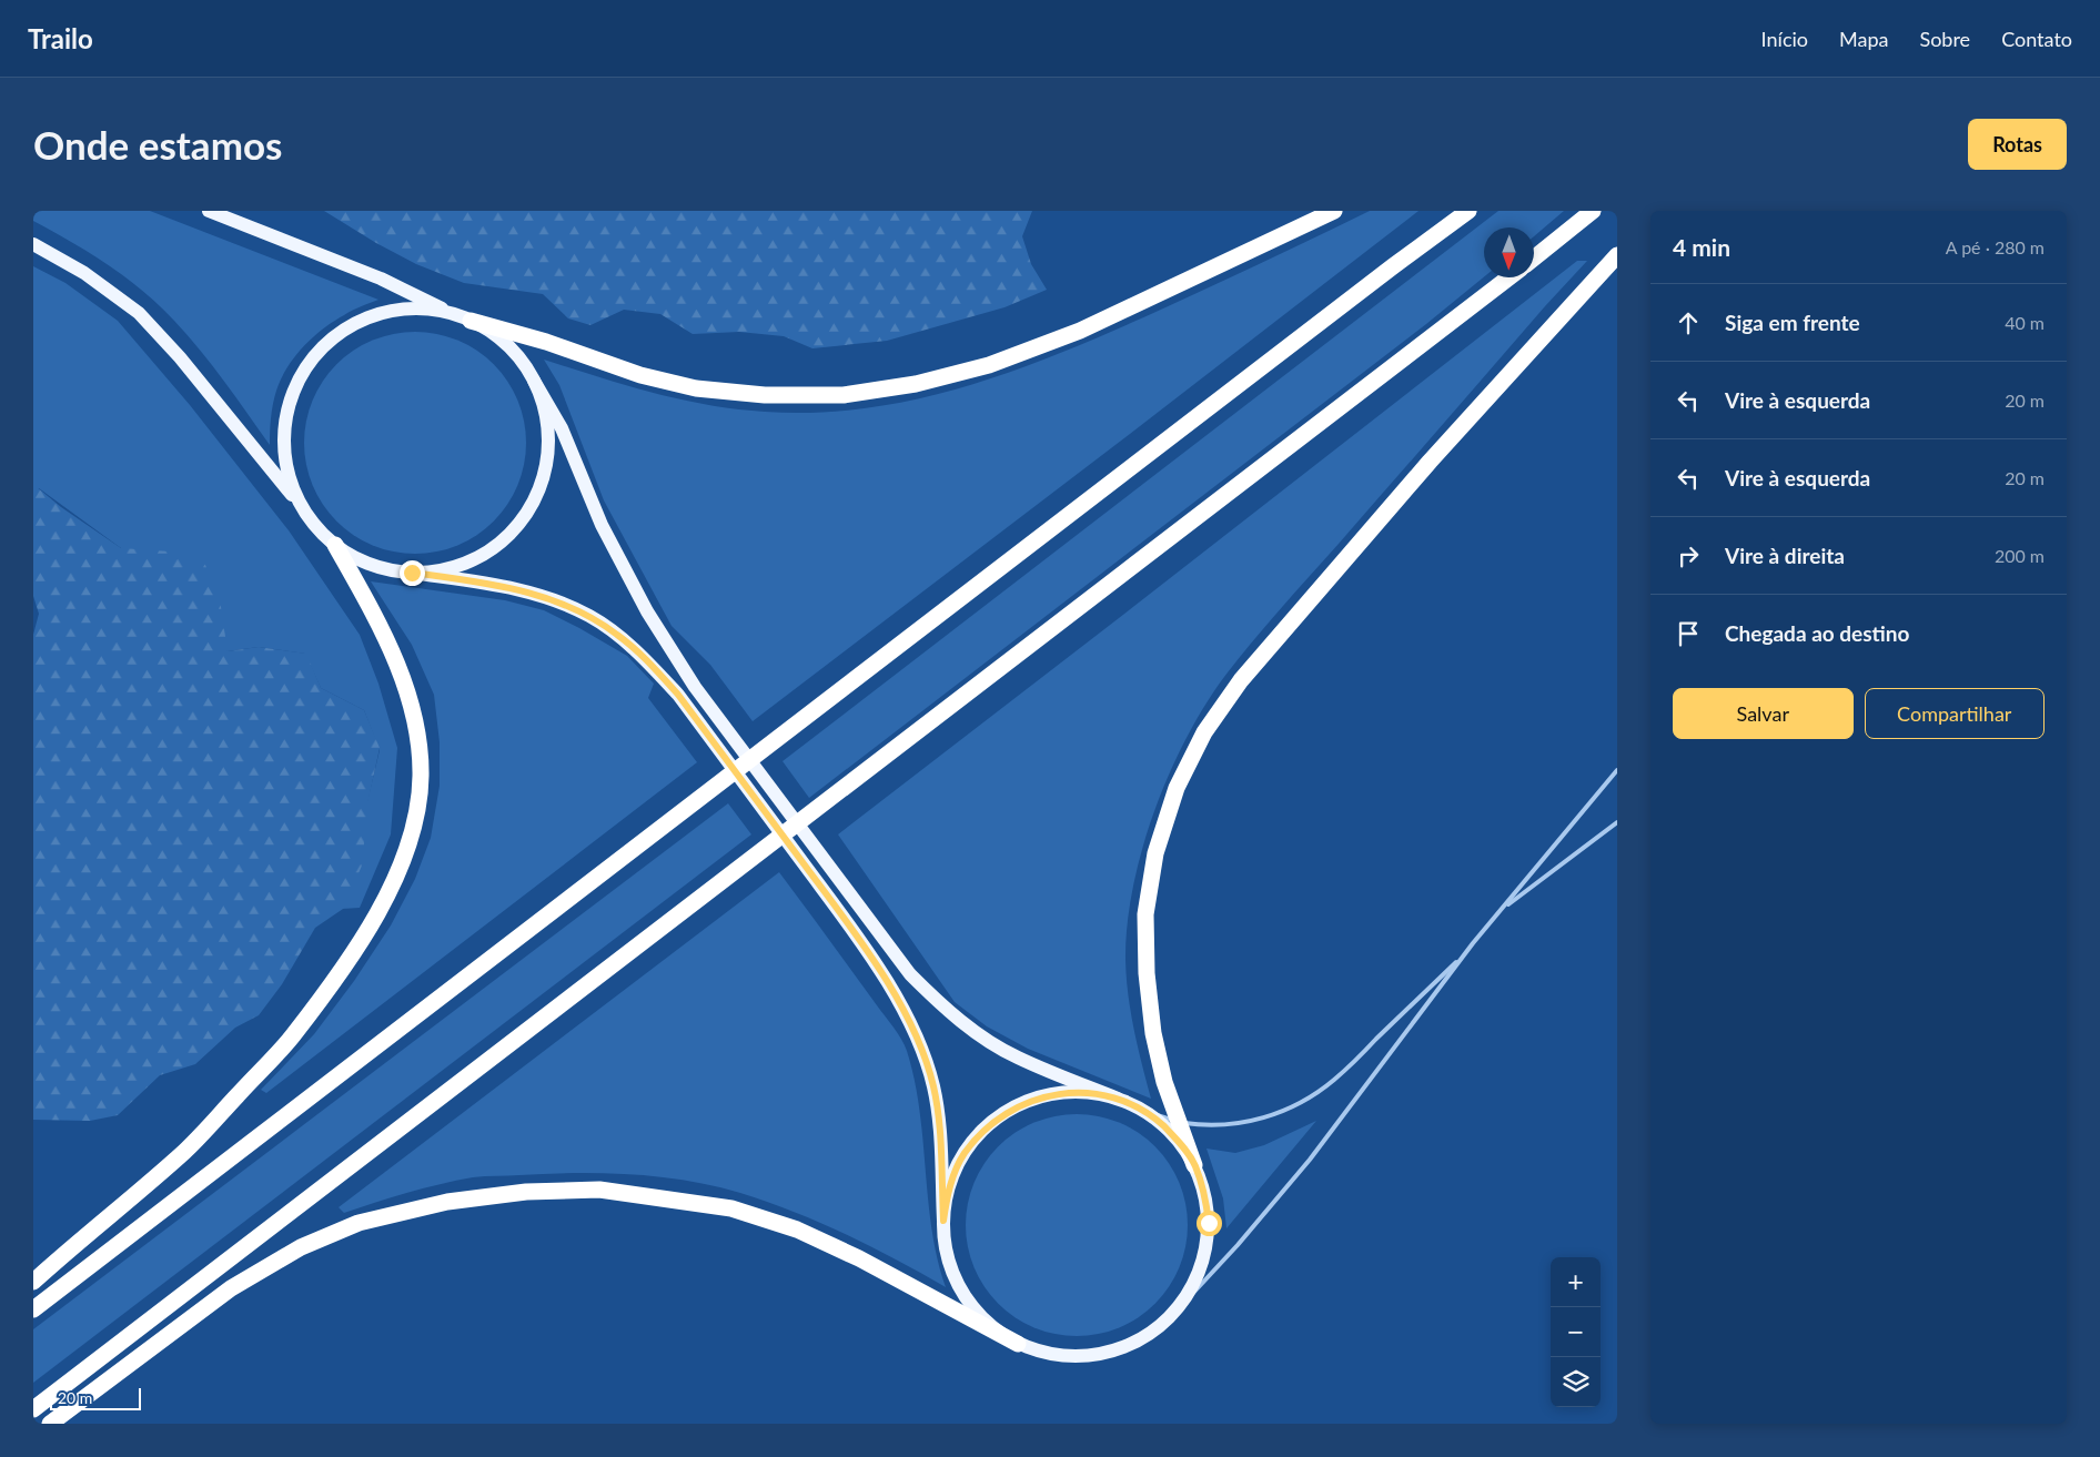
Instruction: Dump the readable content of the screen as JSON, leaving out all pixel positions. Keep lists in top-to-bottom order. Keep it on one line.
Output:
{"scale_bar":"20 m","north":"bottom","page":{"header":"Trailo","nav":["Início","Mapa","Sobre","Contato"],"buttons":["Rotas",["Salvar","Compartilhar"]],"title":"Onde estamos","heading":["4 min","A pé · 280 m"],"list":[["Siga em frente","40 m"],["Vire à esquerda","20 m"],["Vire à esquerda","20 m"],["Vire à direita","200 m"],"Chegada ao destino"],"map_buttons":["+","−"],"scale":"20 m"}}
